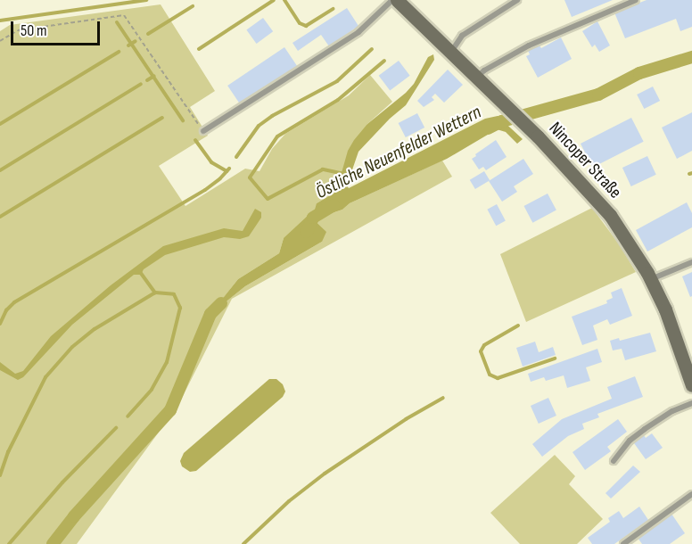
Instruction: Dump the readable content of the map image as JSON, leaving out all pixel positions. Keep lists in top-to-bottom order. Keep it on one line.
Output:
{"streets":{"main road":["Nincoper Straße"]},"water":["Östliche Neuenfelder Wettern"],"scale_bar":"50 m"}
